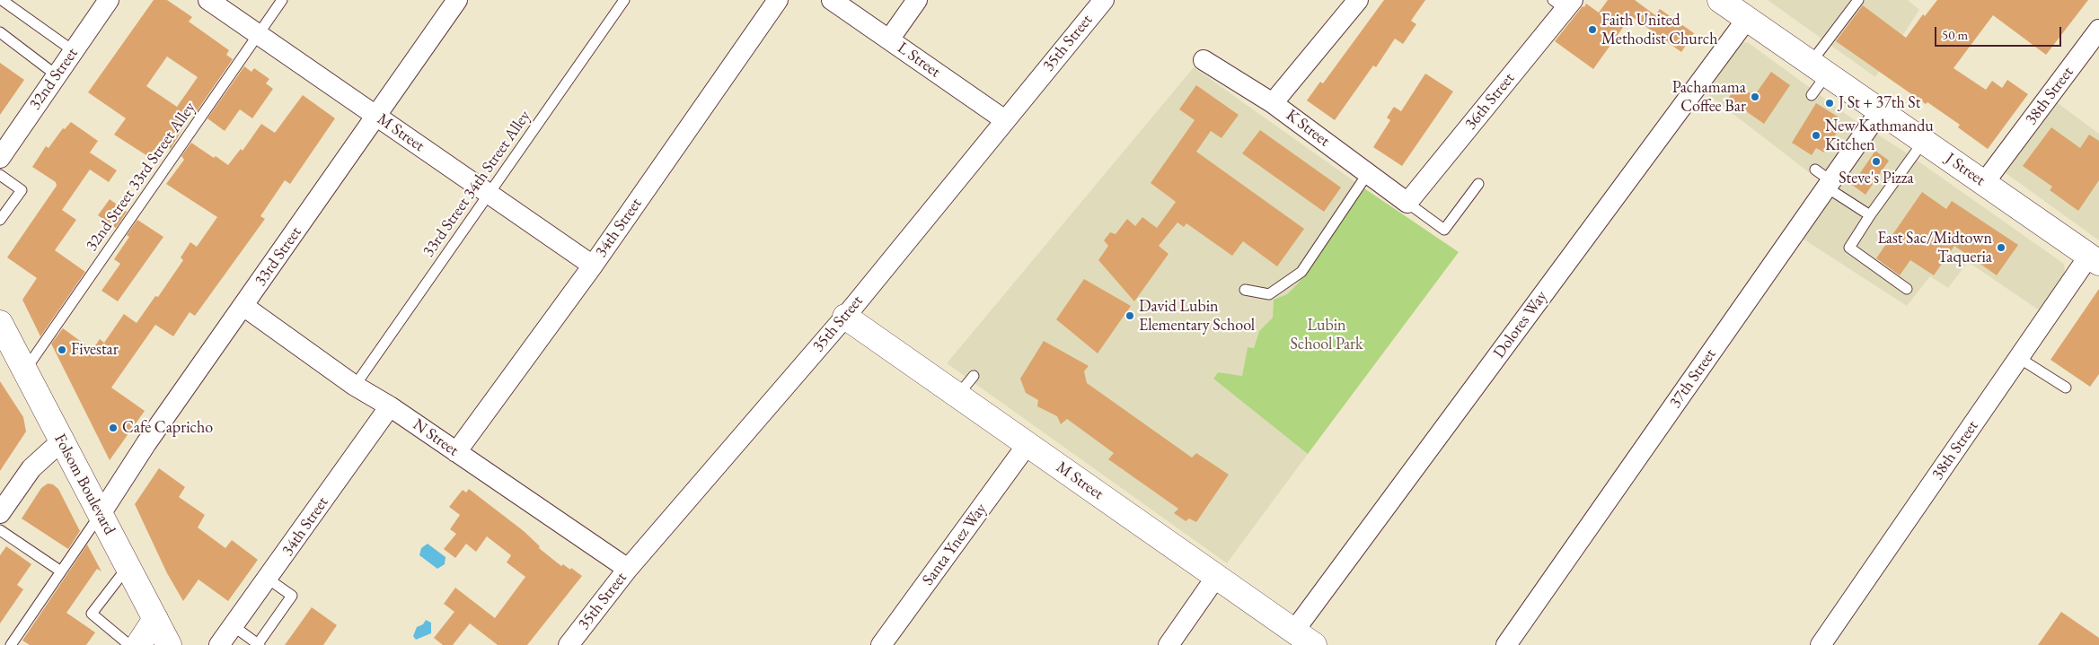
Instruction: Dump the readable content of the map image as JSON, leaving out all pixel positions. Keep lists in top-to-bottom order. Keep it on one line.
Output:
{"streets":{"main road":["M Street","J Street","Folsom Boulevard"],"street":["35th Street","L Street","32nd Street","38th Street","36th Street","K Street","34th Street","33rd Street","Dolores Way","37th Street","N Street","Santa Ynez Way"],"lane":["32nd Street 33rd Street Alley","33rd Street 34th Street Alley"]},"crossings":[["35th Street","L Street"],["35th Street","M Street"],["35th Street","N Street"],["38th Street","J Street"],["36th Street","K Street"],["M Street","32nd Street 33rd Street Alley"],["M Street","33rd Street 34th Street Alley"],["M Street","34th Street"],["M Street","33rd Street"],["M Street","Dolores Way"],["M Street","Santa Ynez Way"],["J Street","Dolores Way"],["J Street","37th Street"],["32nd Street 33rd Street Alley","Folsom Boulevard"],["33rd Street 34th Street Alley","N Street"],["34th Street","N Street"],["33rd Street","N Street"],["33rd Street","Folsom Boulevard"]],"parks":["Lubin School Park"],"places":["Faith United Methodist Church","Pachamama Coffee Bar","J St + 37th St","New Kathmandu Kitchen","Steve's Pizza","East Sac/Midtown Taqueria","David Lubin Elementary School","Fivestar","Cafe Capricho"],"scale_bar":"50 m"}
